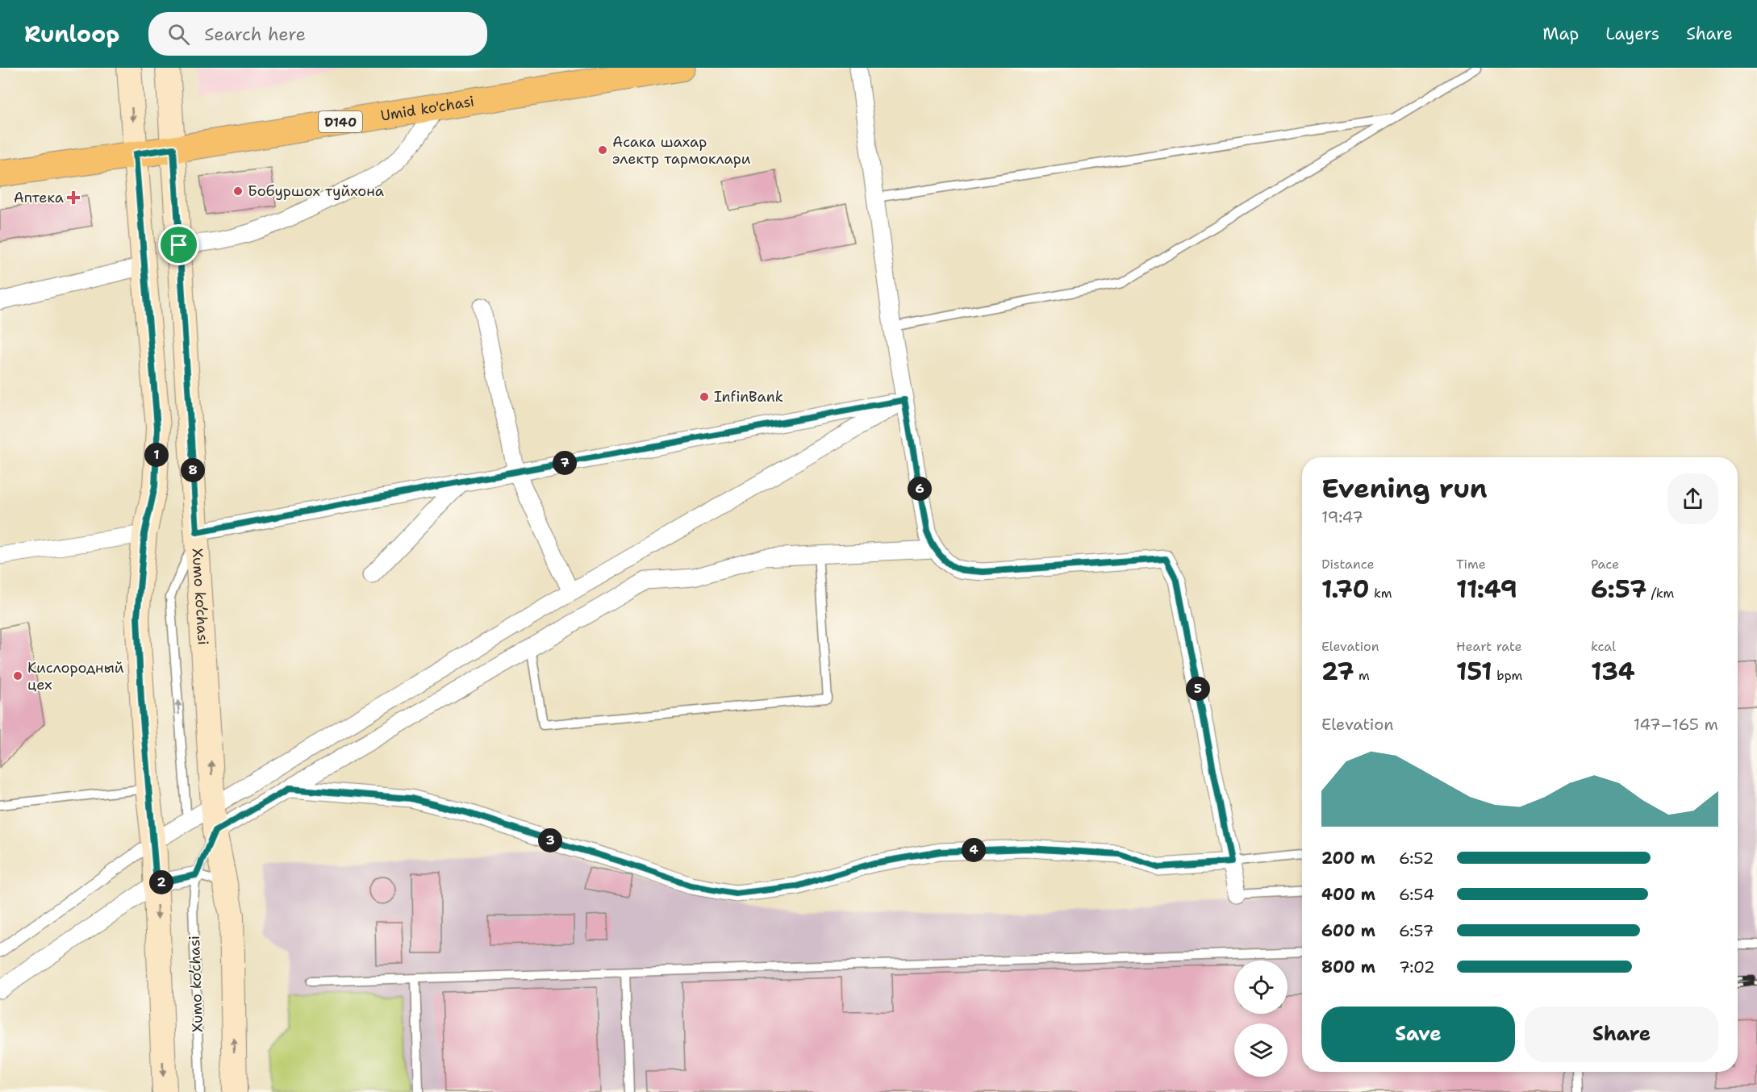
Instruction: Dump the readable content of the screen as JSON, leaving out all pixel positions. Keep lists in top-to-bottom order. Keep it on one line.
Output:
{"streets":{"main road":["Umid ko'chasi","D140","Xumo ko’chasi"]},"crossings":[["Umid ko'chasi","Xumo ko’chasi"]],"places":{"other":["Асака шахар электр тармоклари","Бобуршох туйхона","InfinBank","Кислородный цех"],"health":["Аптека"]},"page":{"header":"Runloop","search":"Search here","nav":["Map","Layers","Share"],"pins":["1","7","8","6","5","3","4","2"],"heading":["Evening run","19:47"],"stats":[["Distance","1.70 km"],["Time","11:49"],["Pace","6:57 /km"],["Elevation","27 m"],["Heart rate","151 bpm"],["kcal","134"]],"chart":["Elevation","147–165 m"],"list":[{"name":"200 m","note":"6:52"},{"name":"400 m","note":"6:54"},{"name":"600 m","note":"6:57"},{"name":"800 m","note":"7:02"}],"buttons":["Save","Share"]}}
